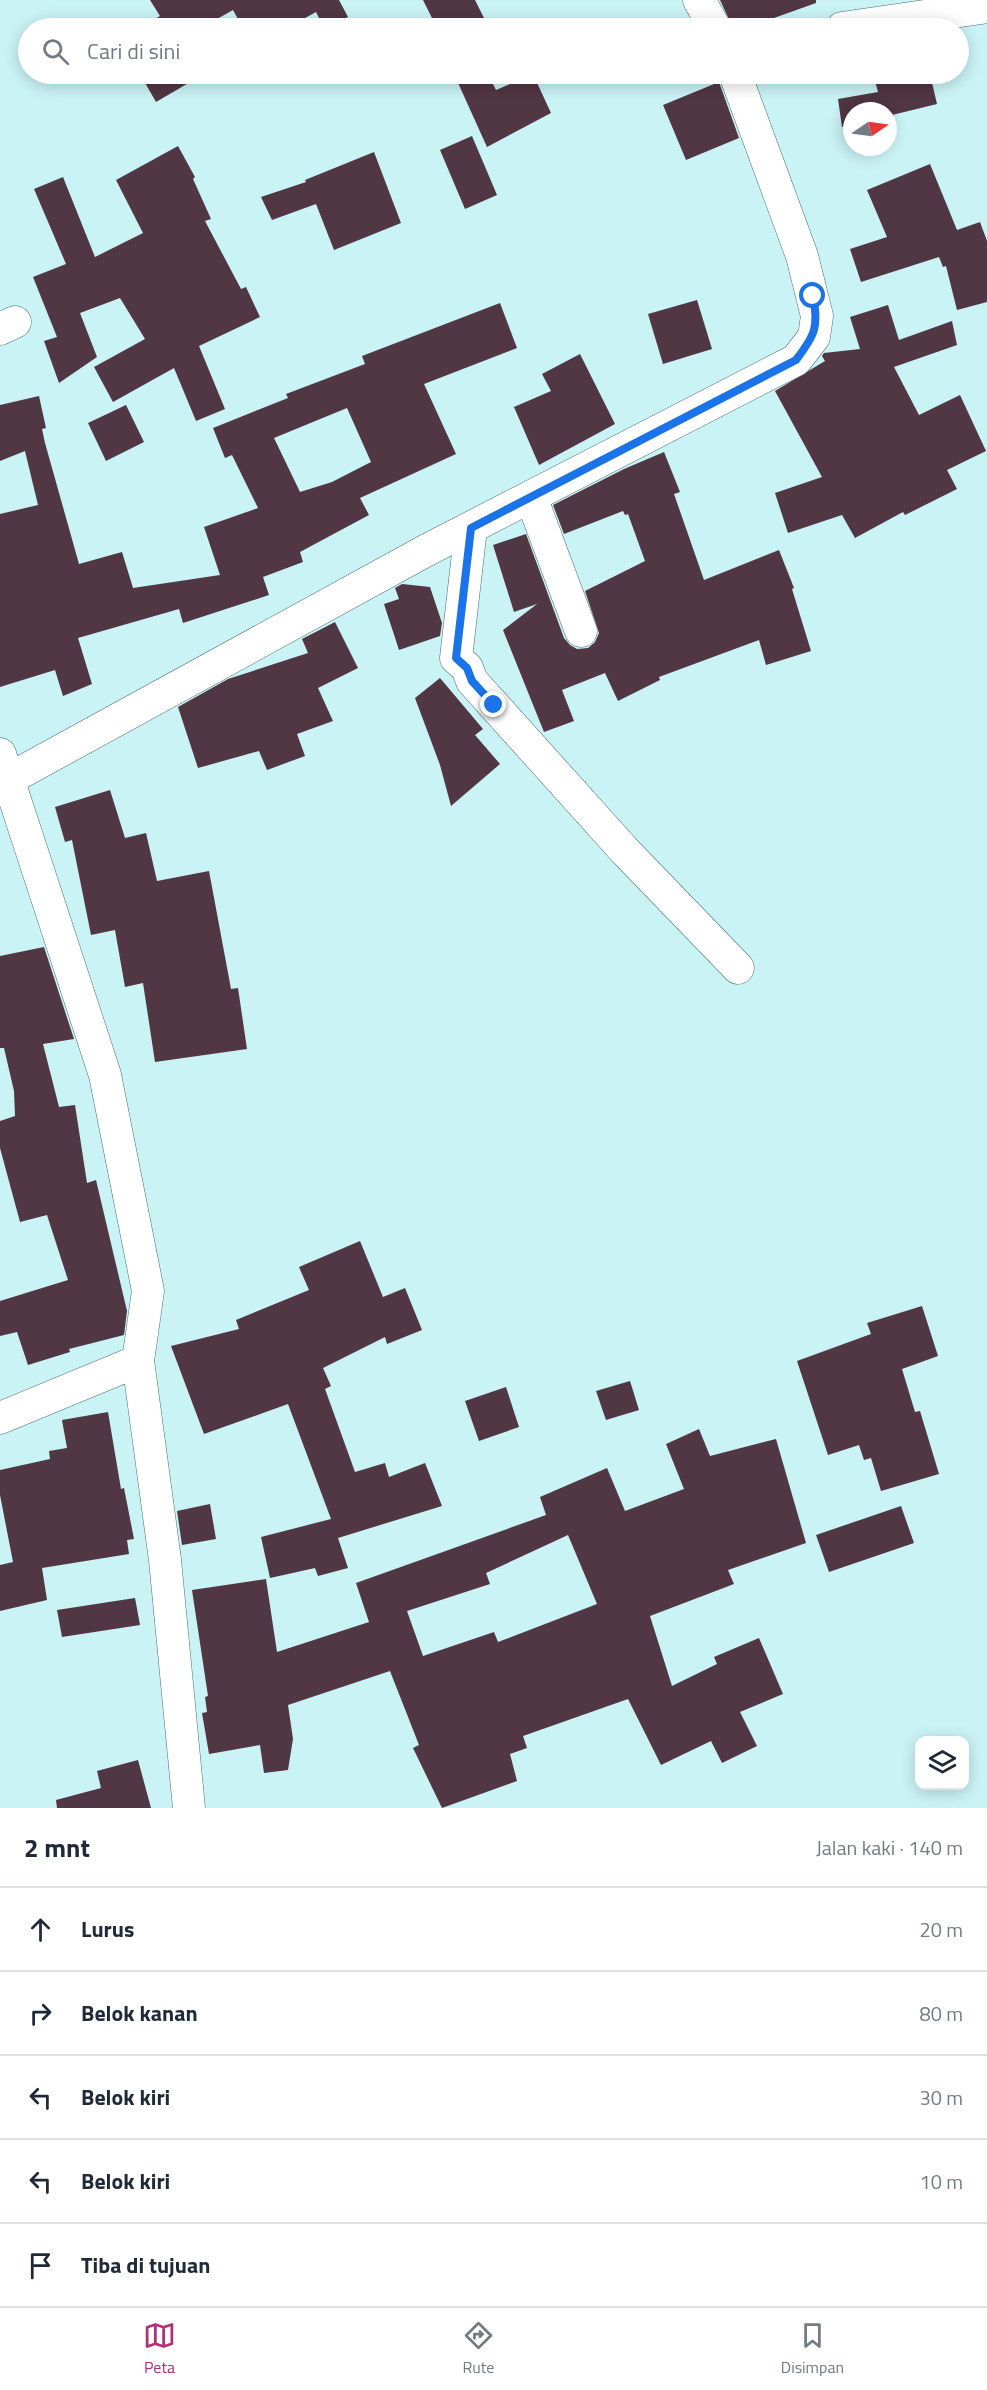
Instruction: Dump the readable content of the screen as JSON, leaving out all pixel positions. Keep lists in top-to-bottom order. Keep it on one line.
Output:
{"north":"right","page":{"search":"Cari di sini","heading":["2 mnt","Jalan kaki · 140 m"],"list":[["Lurus","20 m"],["Belok kanan","80 m"],["Belok kiri","30 m"],["Belok kiri","10 m"],"Tiba di tujuan"],"nav":["Peta","Rute","Disimpan"]}}
